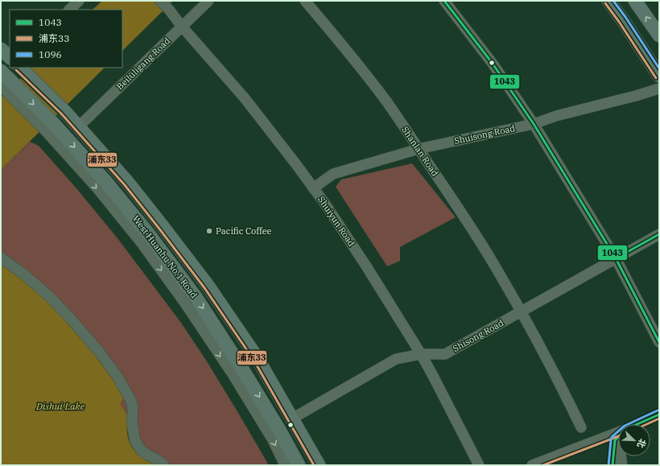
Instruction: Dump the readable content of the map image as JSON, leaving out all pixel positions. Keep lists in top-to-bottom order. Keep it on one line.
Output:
{"streets":{"main road":["West Huanhu No.1 Road"],"street":["Beilüligang Road","Shuisong Road","Shanlan Road","Shuiyun Road","Shisong Road"]},"crossings":[["Beilüligang Road","Shuiyun Road"],["Beilüligang Road","West Huanhu No.1 Road"],["Shuisong Road","Shanlan Road"],["Shuisong Road","Shuiyun Road"],["Shanlan Road","Shisong Road"],["Shuiyun Road","Shisong Road"],["West Huanhu No.1 Road","Shisong Road"]],"water":["Dishui Lake"],"places":["Pacific Coffee"],"lines":["transit line 1043","transit line 1096","transit line 浦东33"],"legend":["1043","浦东33","1096"],"north":"bottom right"}
